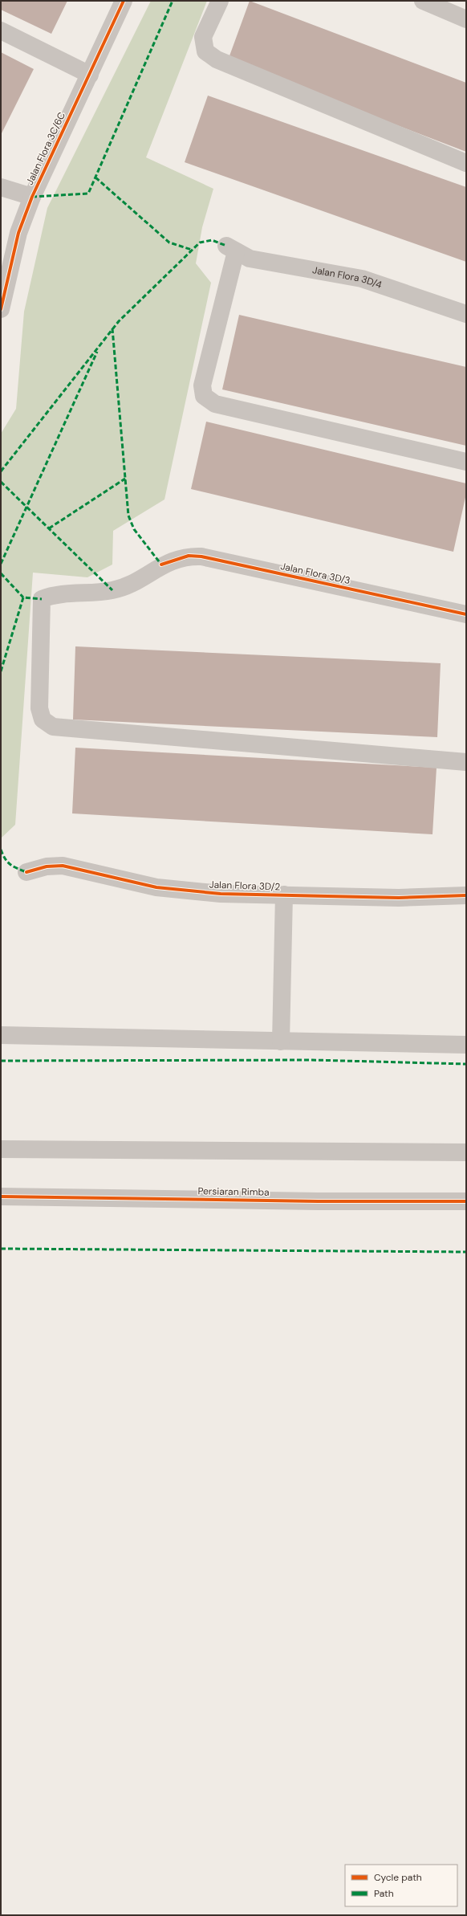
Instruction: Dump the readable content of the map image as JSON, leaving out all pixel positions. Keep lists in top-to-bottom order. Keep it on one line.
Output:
{"streets":{"street":["Jalan Flora 3C/6C","Jalan Flora 3D/4","Jalan Flora 3D/3","Jalan Flora 3D/2","Persiaran Rimba"]},"legend":["Cycle path","Path"]}
